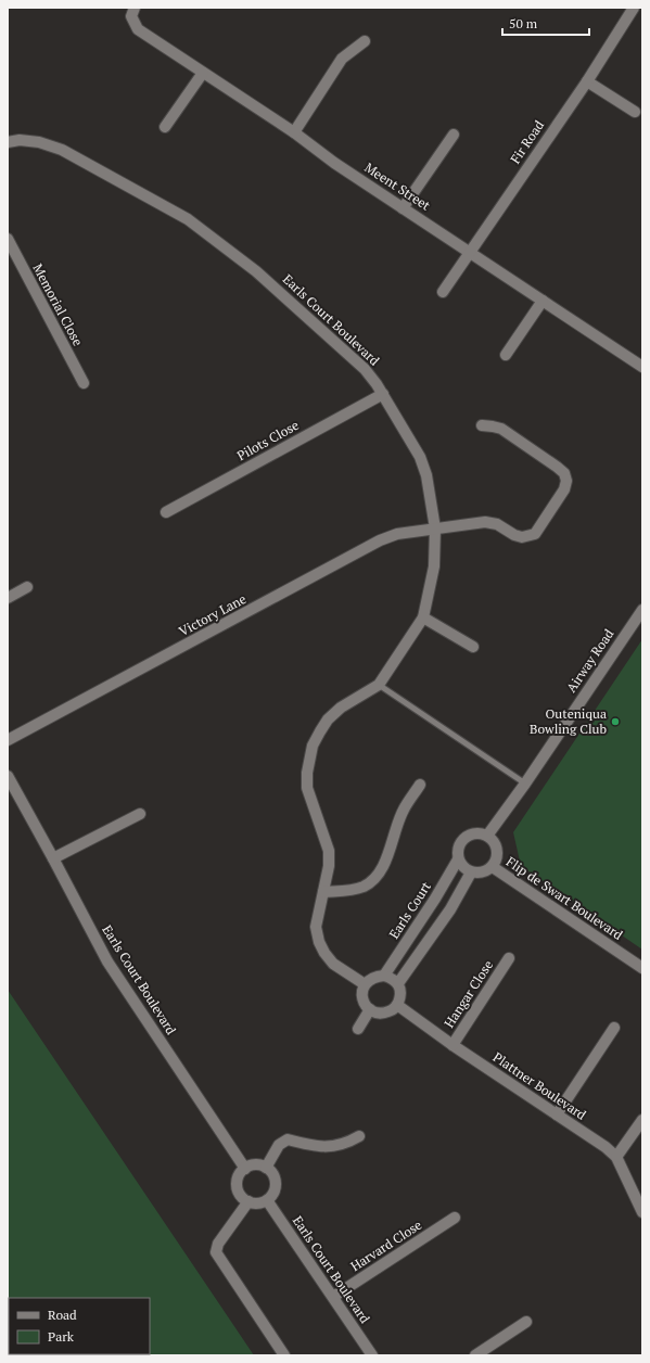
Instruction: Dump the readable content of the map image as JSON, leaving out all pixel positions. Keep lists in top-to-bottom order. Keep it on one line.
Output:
{"streets":{"street":["Fir Road","Meent Street","Memorial Close","Earls Court Boulevard","Pilots Close","Victory Lane","Airway Road","Flip de Swart Boulevard","Earls Court","Hangar Close","Plattner Boulevard","Harvard Close"]},"crossings":[["Fir Road","Meent Street"],["Earls Court Boulevard","Pilots Close"],["Earls Court Boulevard","Victory Lane"],["Earls Court Boulevard","Earls Court"],["Earls Court Boulevard","Plattner Boulevard"],["Earls Court Boulevard","Harvard Close"],["Airway Road","Flip de Swart Boulevard"],["Airway Road","Earls Court"],["Flip de Swart Boulevard","Earls Court"],["Earls Court","Plattner Boulevard"],["Hangar Close","Plattner Boulevard"]],"places":["Outeniqua Bowling Club"],"legend":["Road","Park"],"scale_bar":"50 m"}
